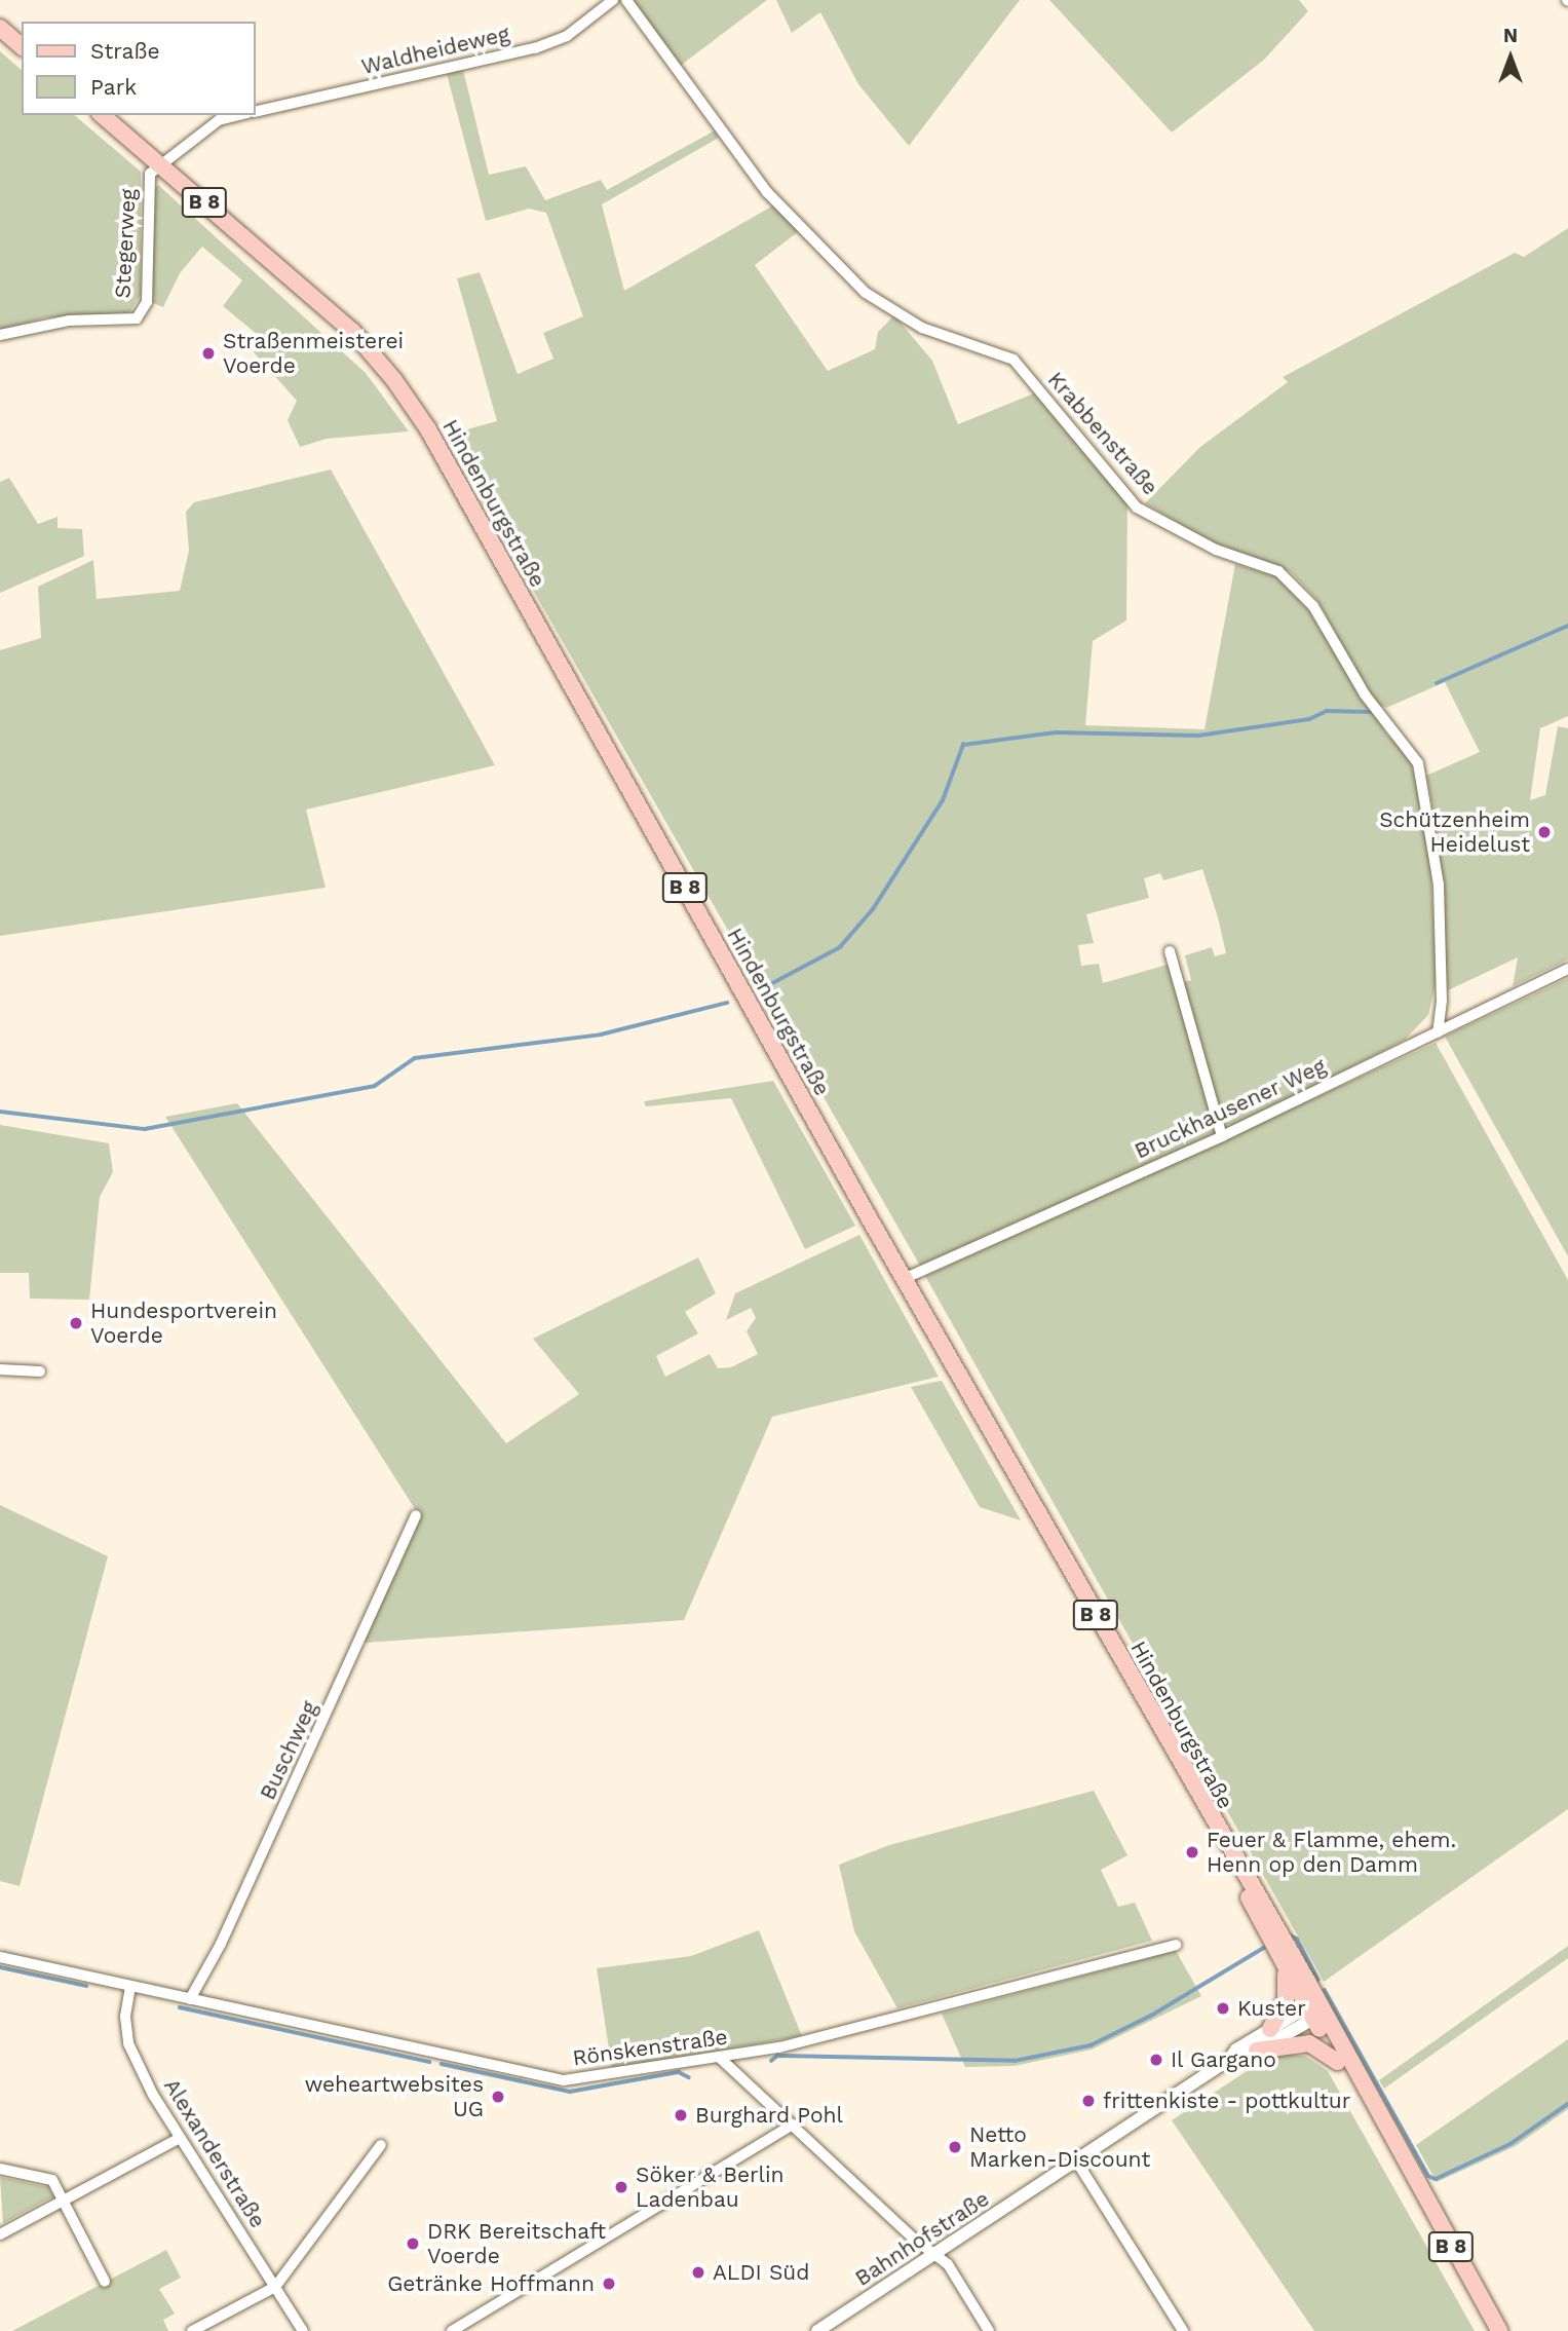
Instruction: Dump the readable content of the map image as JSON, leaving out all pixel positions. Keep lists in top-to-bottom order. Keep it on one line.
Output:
{"streets":{"main road":["B 8","Hindenburgstraße"],"street":["Waldheideweg","Stegerweg","Krabbenstraße","Bruckhausener Weg","Buschweg","Rönskenstraße","Alexanderstraße","Bahnhofstraße"]},"crossings":[["Stegerweg","Hindenburgstraße"],["Krabbenstraße","Bruckhausener Weg"],["Hindenburgstraße","Bruckhausener Weg"],["Hindenburgstraße","Bahnhofstraße"],["Buschweg","Rönskenstraße"],["Rönskenstraße","Alexanderstraße"]],"places":["Straßenmeisterei Voerde","Schützenheim Heidelust","Hundesportverein Voerde","Feuer & Flamme, ehem. Henn op den Damm","Kuster","Il Gargano","weheartwebsites UG","frittenkiste - pottkultur","Burghard Pohl","Netto Marken-Discount","Söker & Berlin Ladenbau","DRK Bereitschaft Voerde","ALDI Süd","Getränke Hoffmann"],"legend":["Straße","Park"],"north":"top"}
